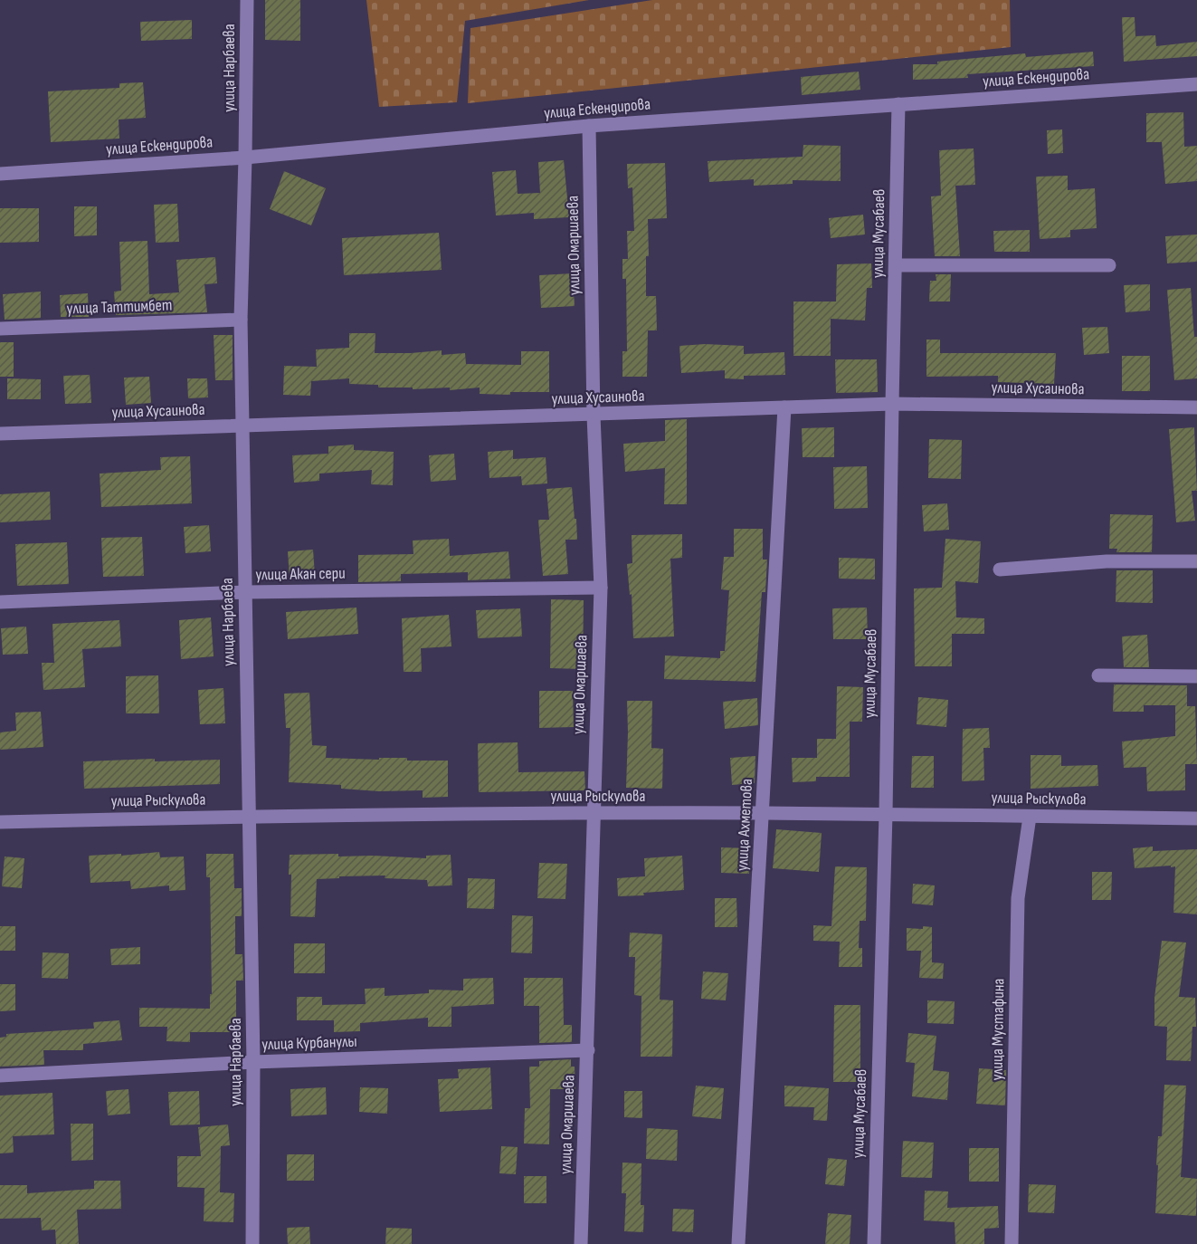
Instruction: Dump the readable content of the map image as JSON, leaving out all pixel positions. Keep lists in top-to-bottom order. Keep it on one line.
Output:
{"streets":{"street":["улица Нарбаева","улица Ескендирова","улица Мусабаев","улица Омаршаева","улица Таттимбет","улица Хусаинова","улица Акан сери","улица Рыскулова","улица Ахметова","улица Мустафина","улица Курбанулы"]},"crossings":[["улица Нарбаева","улица Ескендирова"],["улица Нарбаева","улица Таттимбет"],["улица Нарбаева","улица Хусаинова"],["улица Нарбаева","улица Акан сери"],["улица Нарбаева","улица Рыскулова"],["улица Нарбаева","улица Курбанулы"],["улица Ескендирова","улица Мусабаев"],["улица Ескендирова","улица Омаршаева"],["улица Мусабаев","улица Хусаинова"],["улица Мусабаев","улица Рыскулова"],["улица Омаршаева","улица Хусаинова"],["улица Омаршаева","улица Акан сери"],["улица Омаршаева","улица Рыскулова"],["улица Омаршаева","улица Курбанулы"],["улица Хусаинова","улица Ахметова"],["улица Рыскулова","улица Ахметова"],["улица Рыскулова","улица Мустафина"]]}
